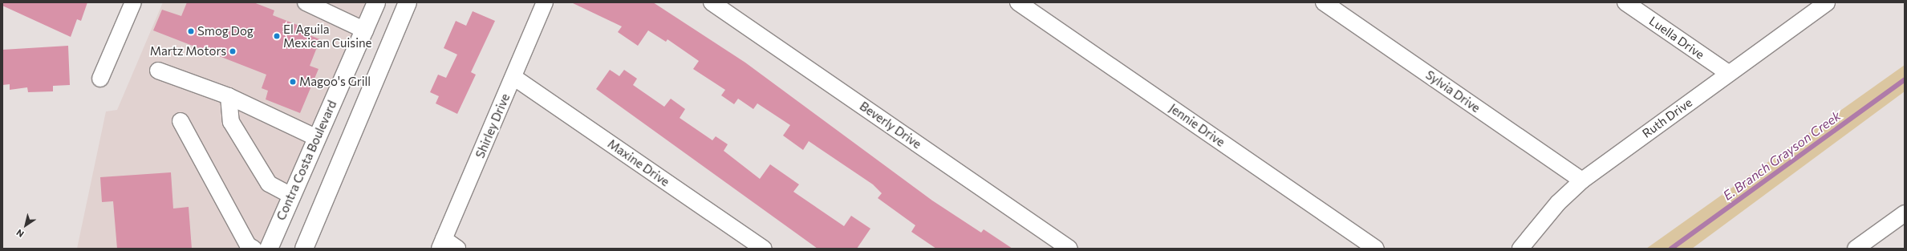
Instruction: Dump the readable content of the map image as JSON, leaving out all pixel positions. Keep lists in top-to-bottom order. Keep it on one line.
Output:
{"streets":{"main road":["Contra Costa Boulevard"],"street":["Luella Drive","Sylvia Drive","Ruth Drive","Beverly Drive","Jennie Drive","Shirley Drive","Maxine Drive"]},"crossings":[["Luella Drive","Ruth Drive"],["Sylvia Drive","Ruth Drive"],["Shirley Drive","Maxine Drive"]],"water":["E. Branch Grayson Creek"],"places":["Smog Dog","El Aguila Mexican Cuisine","Martz Motors","Magoo's Grill"],"north":"bottom left"}
